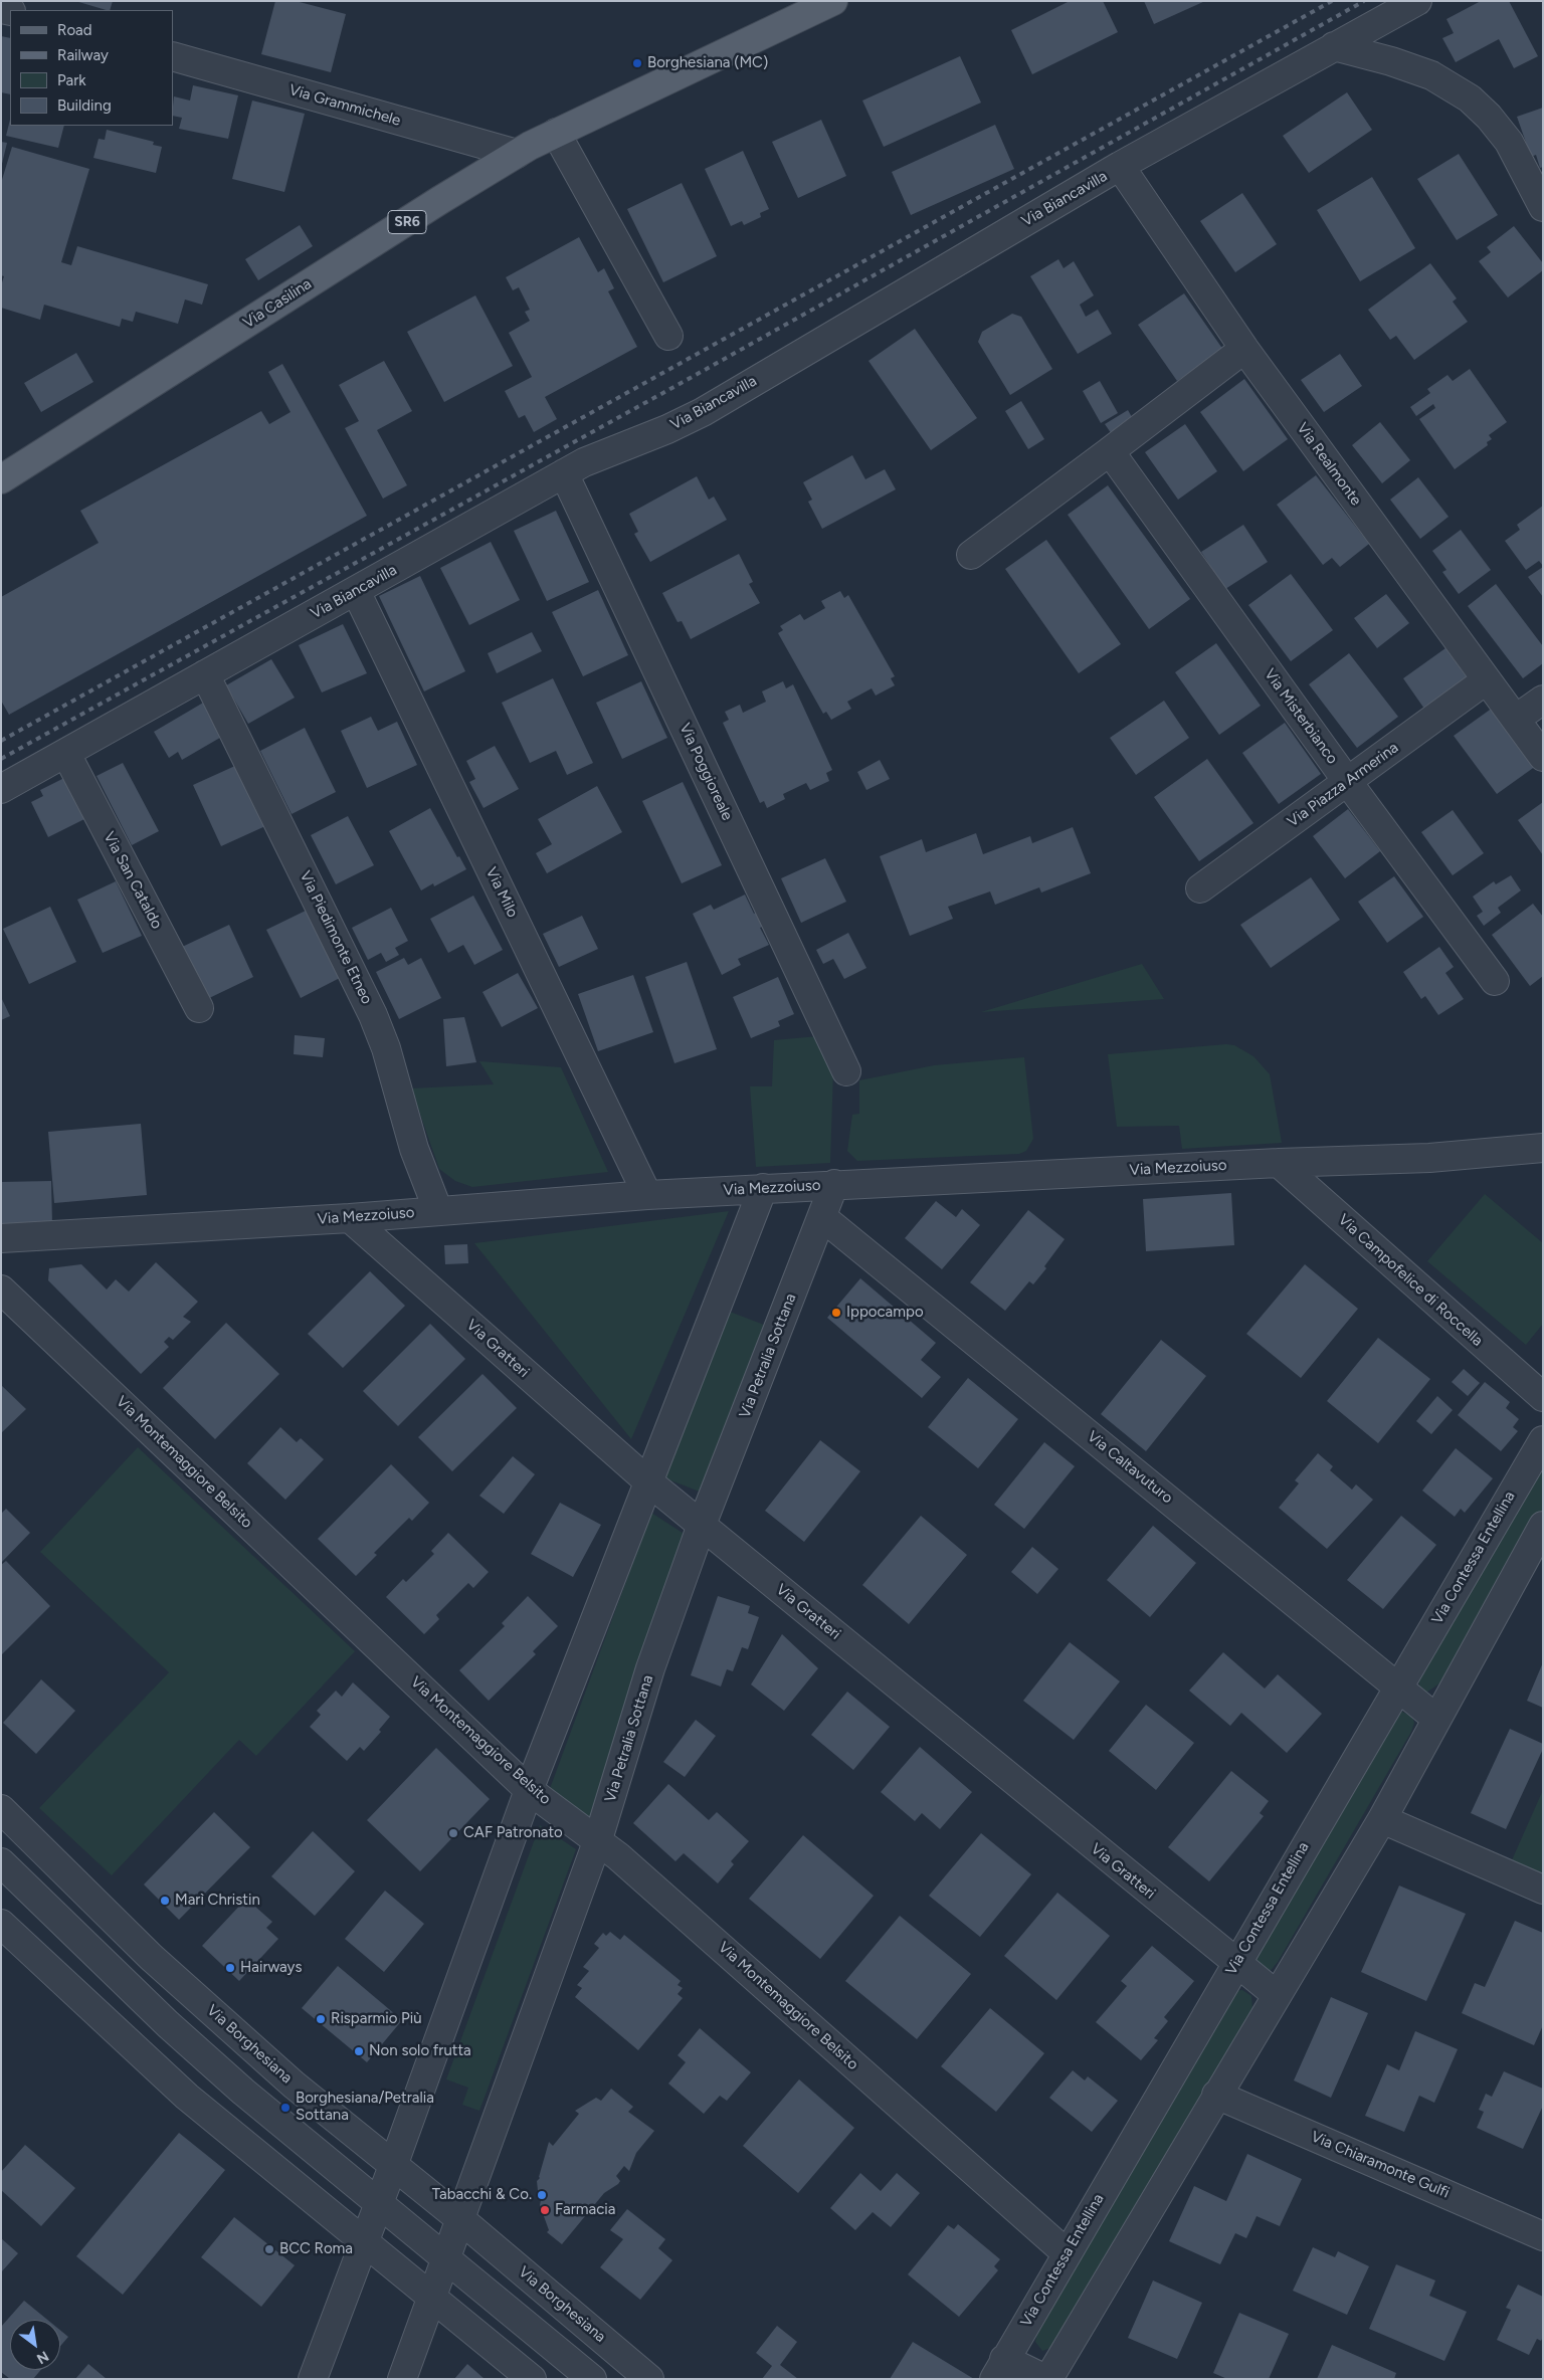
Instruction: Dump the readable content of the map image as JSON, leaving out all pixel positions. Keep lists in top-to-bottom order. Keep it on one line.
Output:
{"streets":{"main road":["SR6","Via Casilina"],"street":["Via Grammichele","Via Biancavilla","Via Realmonte","Via Misterbianco","Via Poggioreale","Via Piazza Armerina","Via San Cataldo","Via Milo","Via Piedimonte Etneo","Via Mezzoiuso","Via Campofelice di Roccella","Via Gratteri","Via Petralia Sottana","Via Montemaggiore Belsito","Via Caltavuturo","Via Contessa Entellina","Via Borghesiana","Via Chiaramonte Gulfi"]},"crossings":[["Via Grammichele","Via Casilina"],["Via Biancavilla","Via Realmonte"],["Via Biancavilla","Via Poggioreale"],["Via Biancavilla","Via San Cataldo"],["Via Biancavilla","Via Milo"],["Via Biancavilla","Via Piedimonte Etneo"],["Via Realmonte","Via Piazza Armerina"],["Via Misterbianco","Via Piazza Armerina"],["Via Milo","Via Mezzoiuso"],["Via Piedimonte Etneo","Via Mezzoiuso"],["Via Mezzoiuso","Via Campofelice di Roccella"],["Via Mezzoiuso","Via Gratteri"],["Via Mezzoiuso","Via Petralia Sottana"],["Via Gratteri","Via Petralia Sottana"],["Via Gratteri","Via Contessa Entellina"],["Via Petralia Sottana","Via Montemaggiore Belsito"],["Via Petralia Sottana","Via Caltavuturo"],["Via Petralia Sottana","Via Borghesiana"],["Via Montemaggiore Belsito","Via Contessa Entellina"],["Via Caltavuturo","Via Contessa Entellina"]],"places":["Borghesiana (MC)","Ippocampo","CAF Patronato","Marì Christin","Hairways","Risparmio Più","Non solo frutta","Borghesiana/Petralia Sottana","Tabacchi & Co.","Farmacia","BCC Roma"],"legend":["Road","Railway","Park","Building"],"north":"bottom right"}
